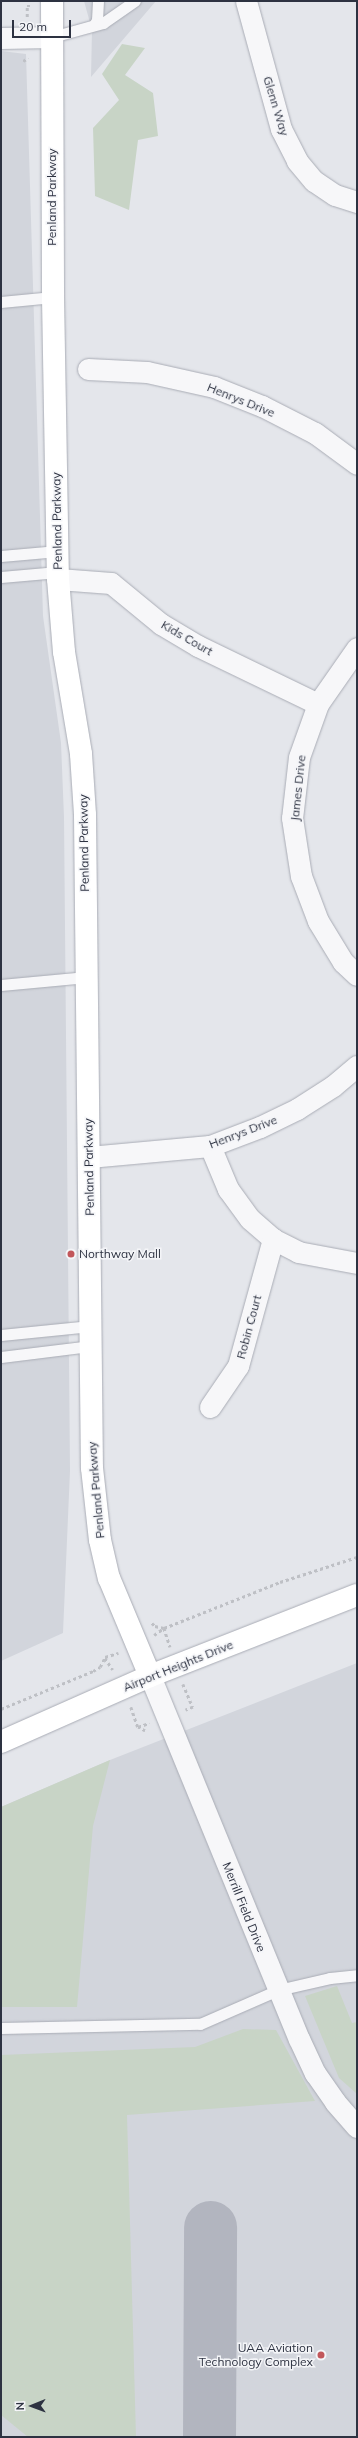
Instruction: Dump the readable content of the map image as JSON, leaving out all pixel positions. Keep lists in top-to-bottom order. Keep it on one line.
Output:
{"streets":{"street":["Glenn Way","Penland Parkway","Henrys Drive","Kids Court","James Drive","Robin Court","Airport Heights Drive","Merrill Field Drive"]},"crossings":[["Penland Parkway","Henrys Drive"],["Penland Parkway","Kids Court"],["Penland Parkway","Airport Heights Drive"],["Penland Parkway","Merrill Field Drive"],["Kids Court","James Drive"],["Airport Heights Drive","Merrill Field Drive"]],"places":["Northway Mall","UAA Aviation Technology Complex"],"scale_bar":"20 m","north":"left"}
